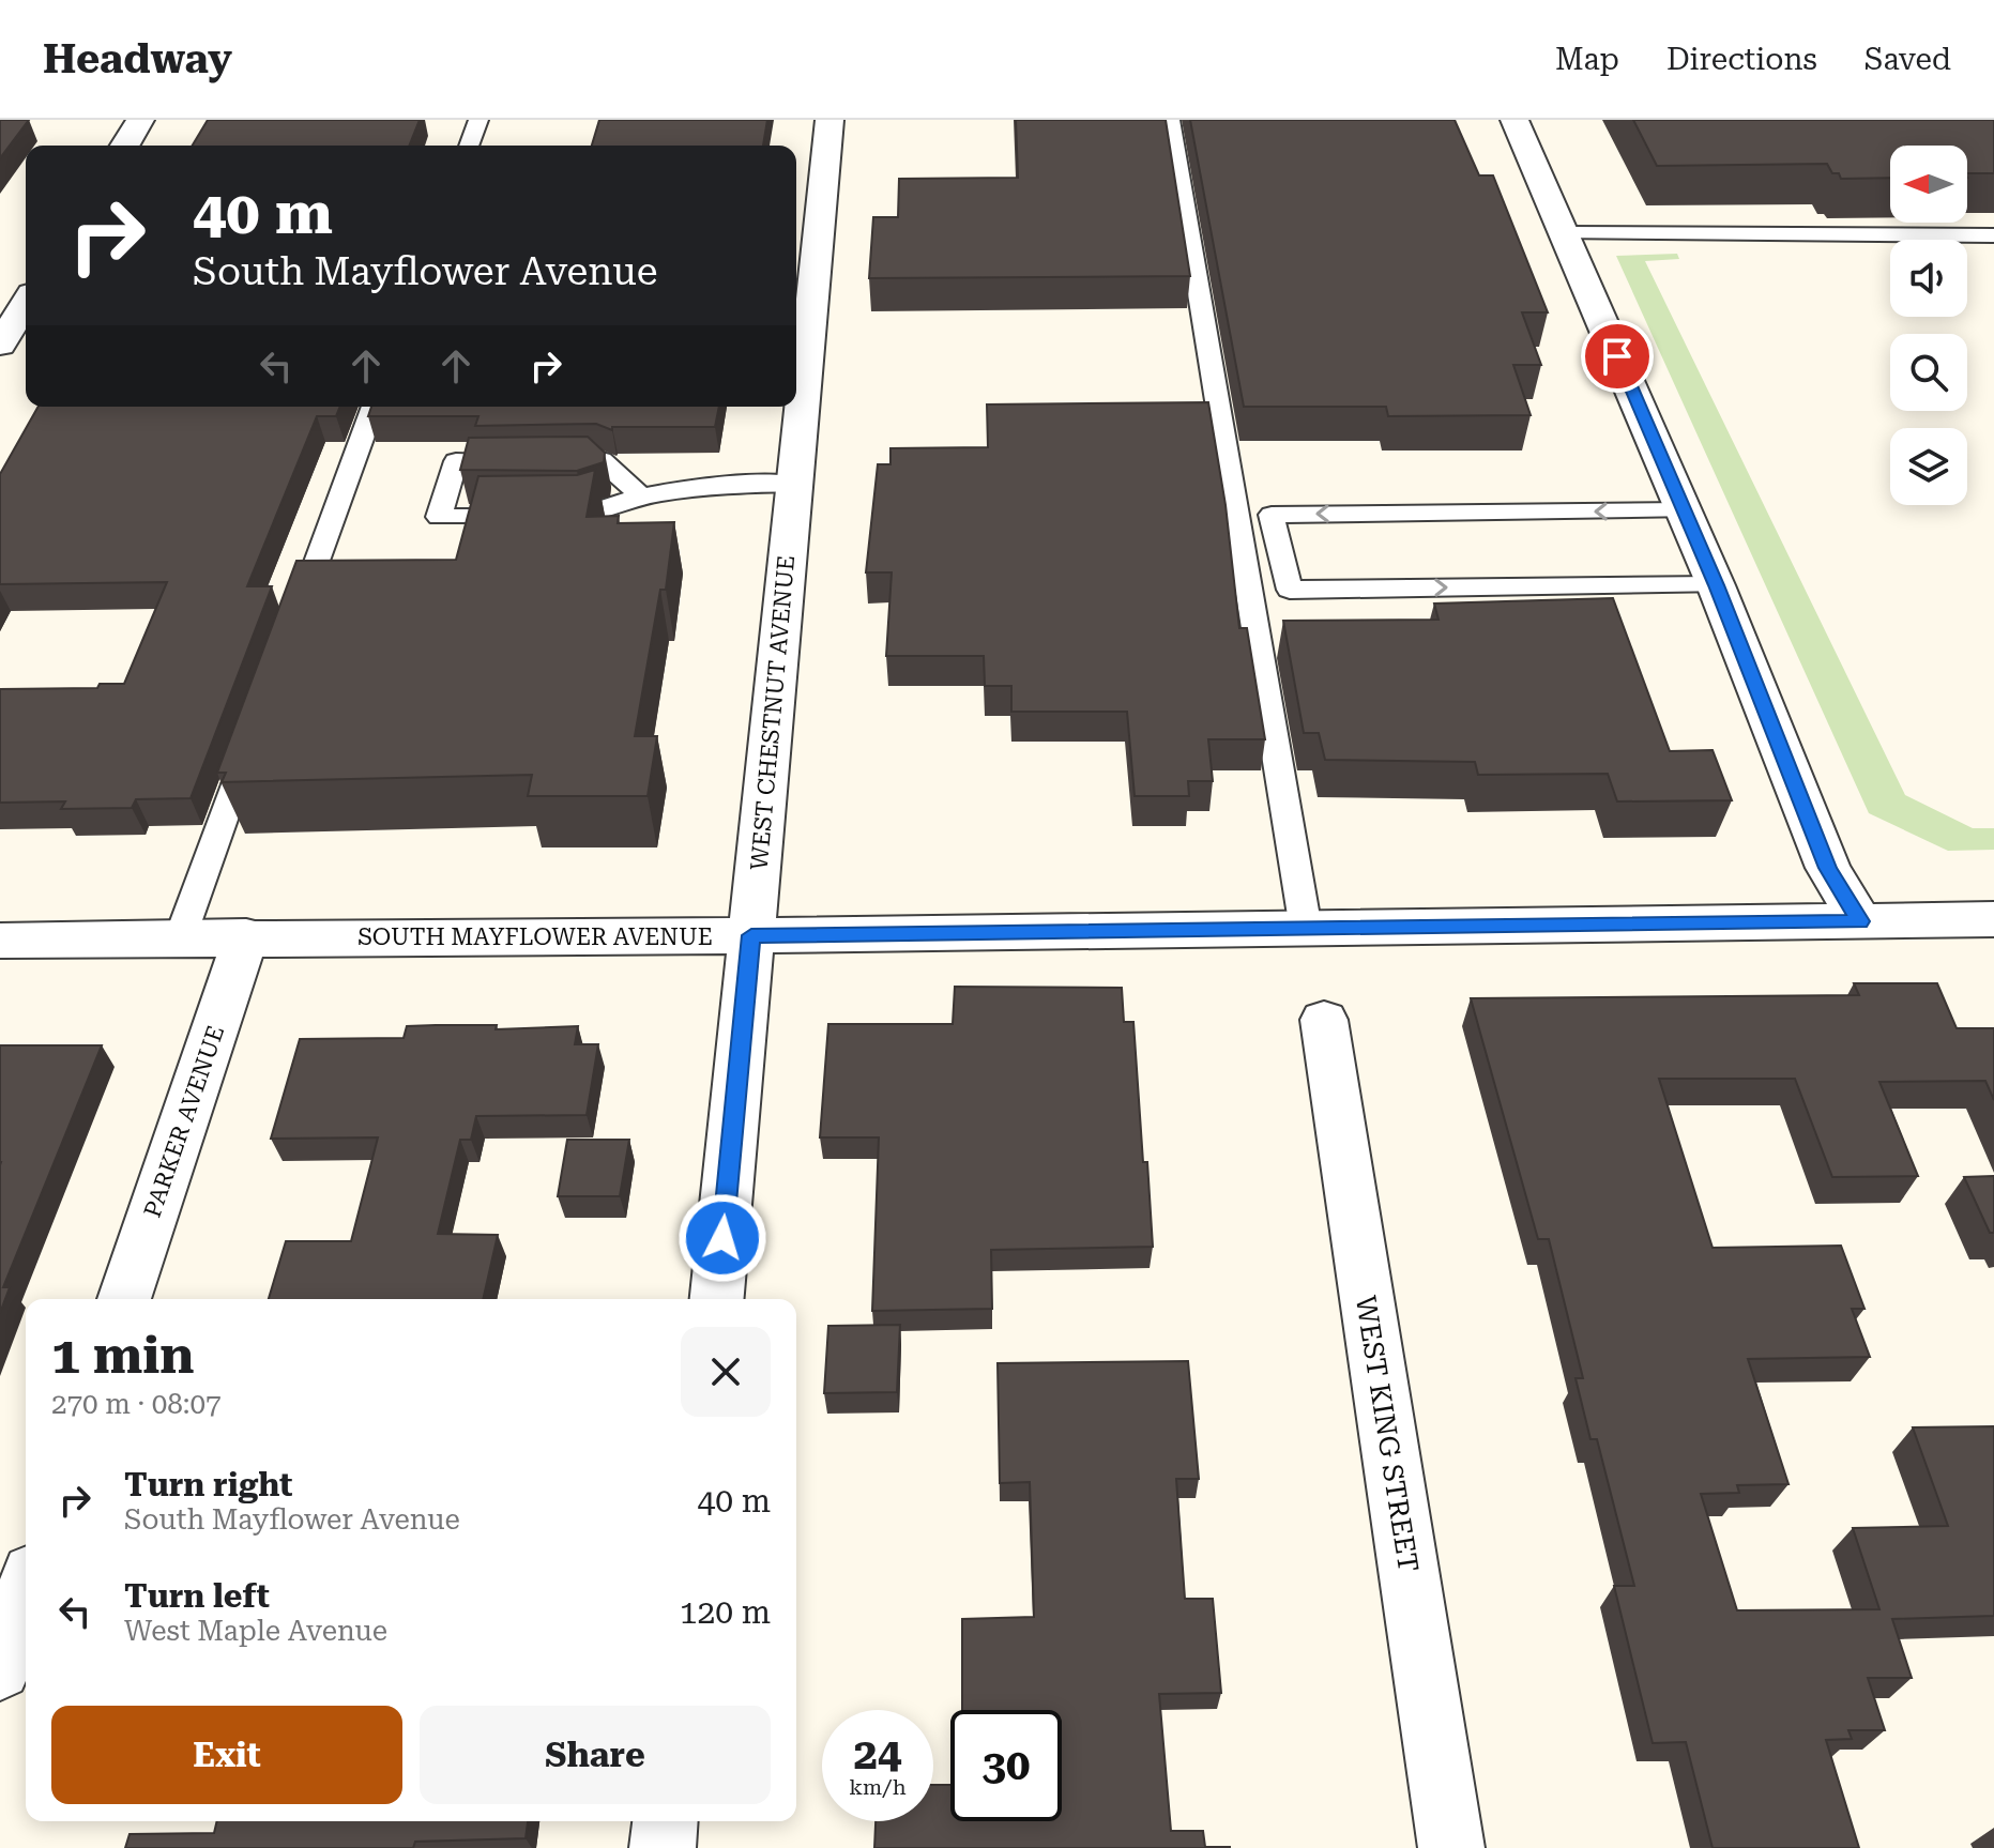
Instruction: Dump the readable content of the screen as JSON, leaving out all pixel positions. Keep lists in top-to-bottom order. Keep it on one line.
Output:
{"streets":{"street":["WEST CHESTNUT AVENUE","SOUTH MAYFLOWER AVENUE","PARKER AVENUE","WEST KING STREET"]},"crossings":[["WEST CHESTNUT AVENUE","SOUTH MAYFLOWER AVENUE"],["SOUTH MAYFLOWER AVENUE","PARKER AVENUE"]],"north":"left","page":{"header":"Headway","nav":["Map","Directions","Saved"],"turn":["40 m","South Mayflower Avenue"],"heading":["1 min","270 m · 08:07"],"list":[{"name":"Turn right","note":"South Mayflower Avenue","value":"40 m"},{"name":"Turn left","note":"West Maple Avenue","value":"120 m"}],"buttons":["Exit","Share"],"speed":"24 km/h","limit":"30"}}
